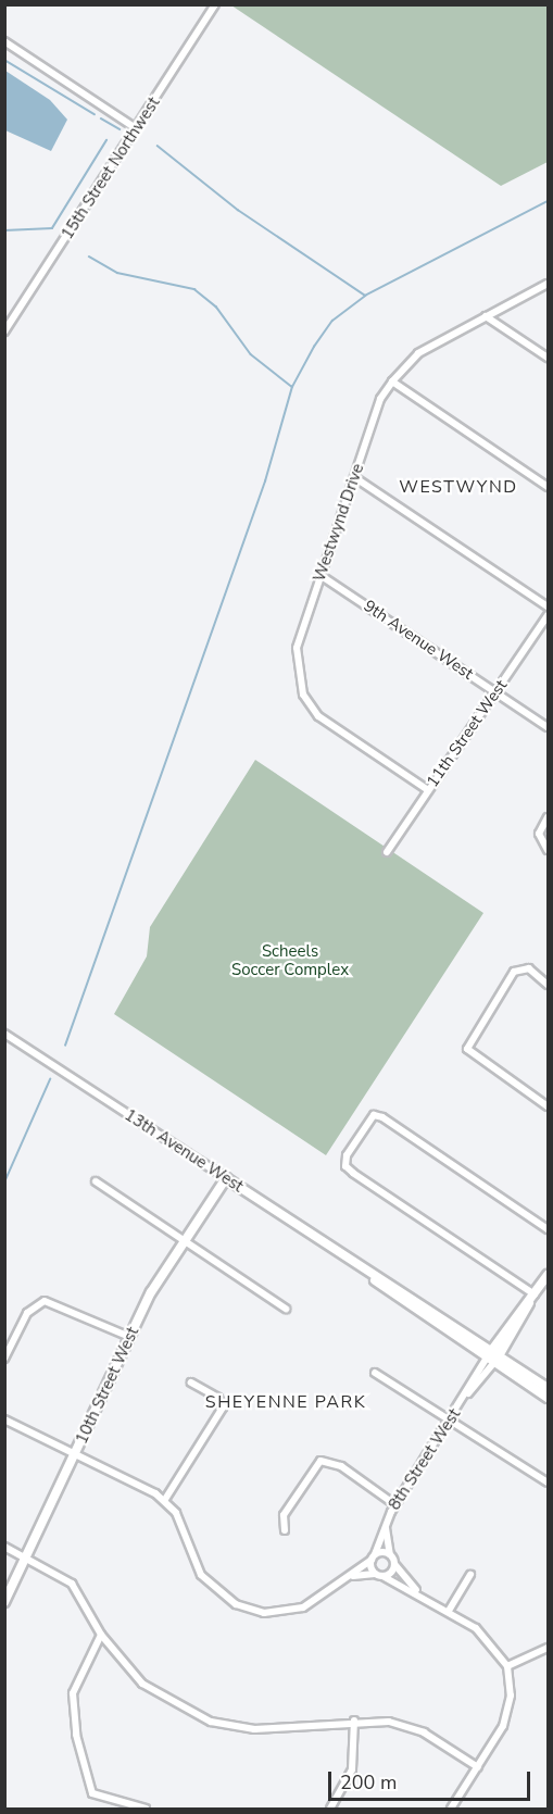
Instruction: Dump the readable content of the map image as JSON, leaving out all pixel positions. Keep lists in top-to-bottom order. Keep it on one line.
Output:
{"streets":{"street":["15th Street Northwest","Westwynd Drive","9th Avenue West","11th Street West","13th Avenue West","10th Street West","8th Street West"]},"crossings":[["Westwynd Drive","9th Avenue West"],["Westwynd Drive","11th Street West"],["9th Avenue West","11th Street West"],["13th Avenue West","10th Street West"],["13th Avenue West","8th Street West"]],"districts":["WESTWYND","SHEYENNE PARK"],"parks":["Scheels Soccer Complex"],"scale_bar":"200 m"}
